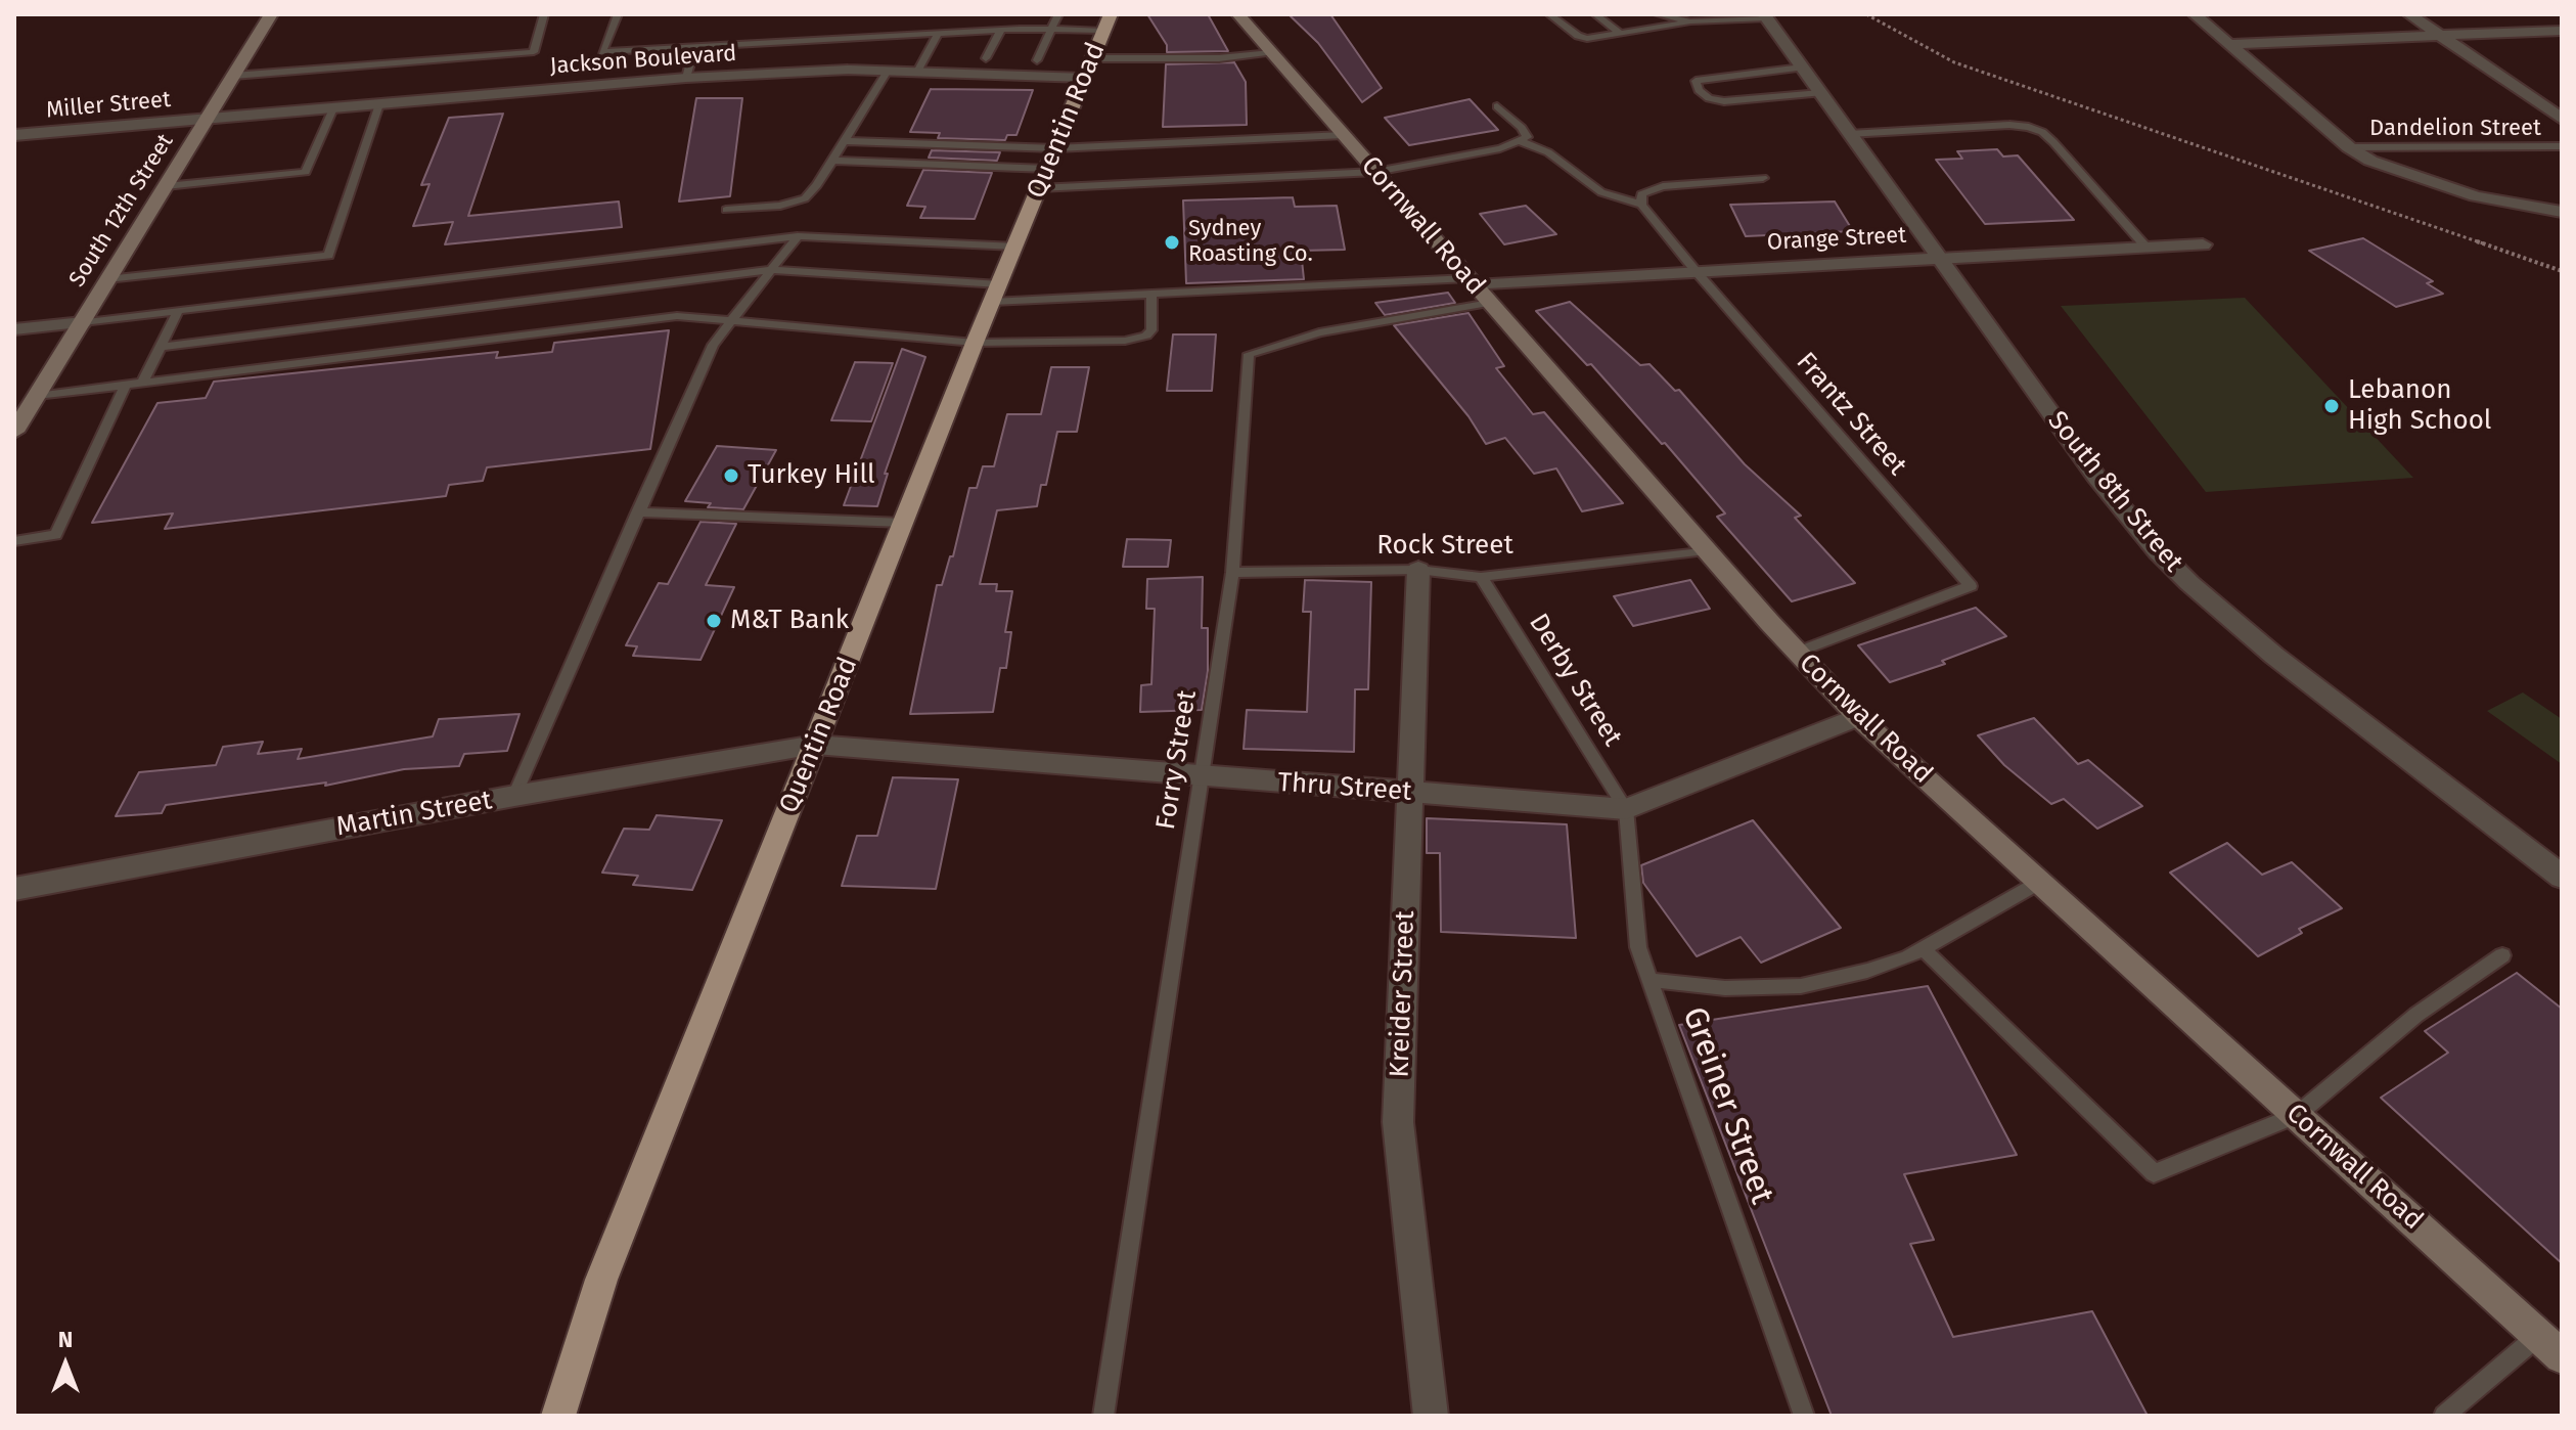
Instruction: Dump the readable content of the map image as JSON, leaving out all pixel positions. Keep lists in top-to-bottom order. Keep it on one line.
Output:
{"streets":{"highway":["Quentin Road"],"main road":["South 12th Street","Cornwall Road"],"street":["Jackson Boulevard","Miller Street","Orange Street","South 8th Street","Thru Street","Martin Street","Kreider Street"],"lane":["Dandelion Street","Frantz Street","Rock Street","Derby Street","Forry Street","Greiner Street"]},"crossings":[["Jackson Boulevard","Miller Street"],["Jackson Boulevard","Quentin Road"],["Jackson Boulevard","South 12th Street"],["Miller Street","South 12th Street"],["Quentin Road","Thru Street"],["Quentin Road","Martin Street"],["Cornwall Road","Orange Street"],["Cornwall Road","Frantz Street"],["Cornwall Road","Rock Street"],["Cornwall Road","Forry Street"],["Cornwall Road","Thru Street"],["Orange Street","Frantz Street"],["Orange Street","South 8th Street"],["Orange Street","Forry Street"],["Rock Street","Derby Street"],["Rock Street","Forry Street"],["Rock Street","Kreider Street"],["Derby Street","Thru Street"],["Derby Street","Greiner Street"],["Forry Street","Thru Street"],["Thru Street","Martin Street"],["Thru Street","Kreider Street"],["Thru Street","Greiner Street"]],"places":["Sydney Roasting Co.","Lebanon High School","Turkey Hill","M&T Bank"],"north":"top"}
